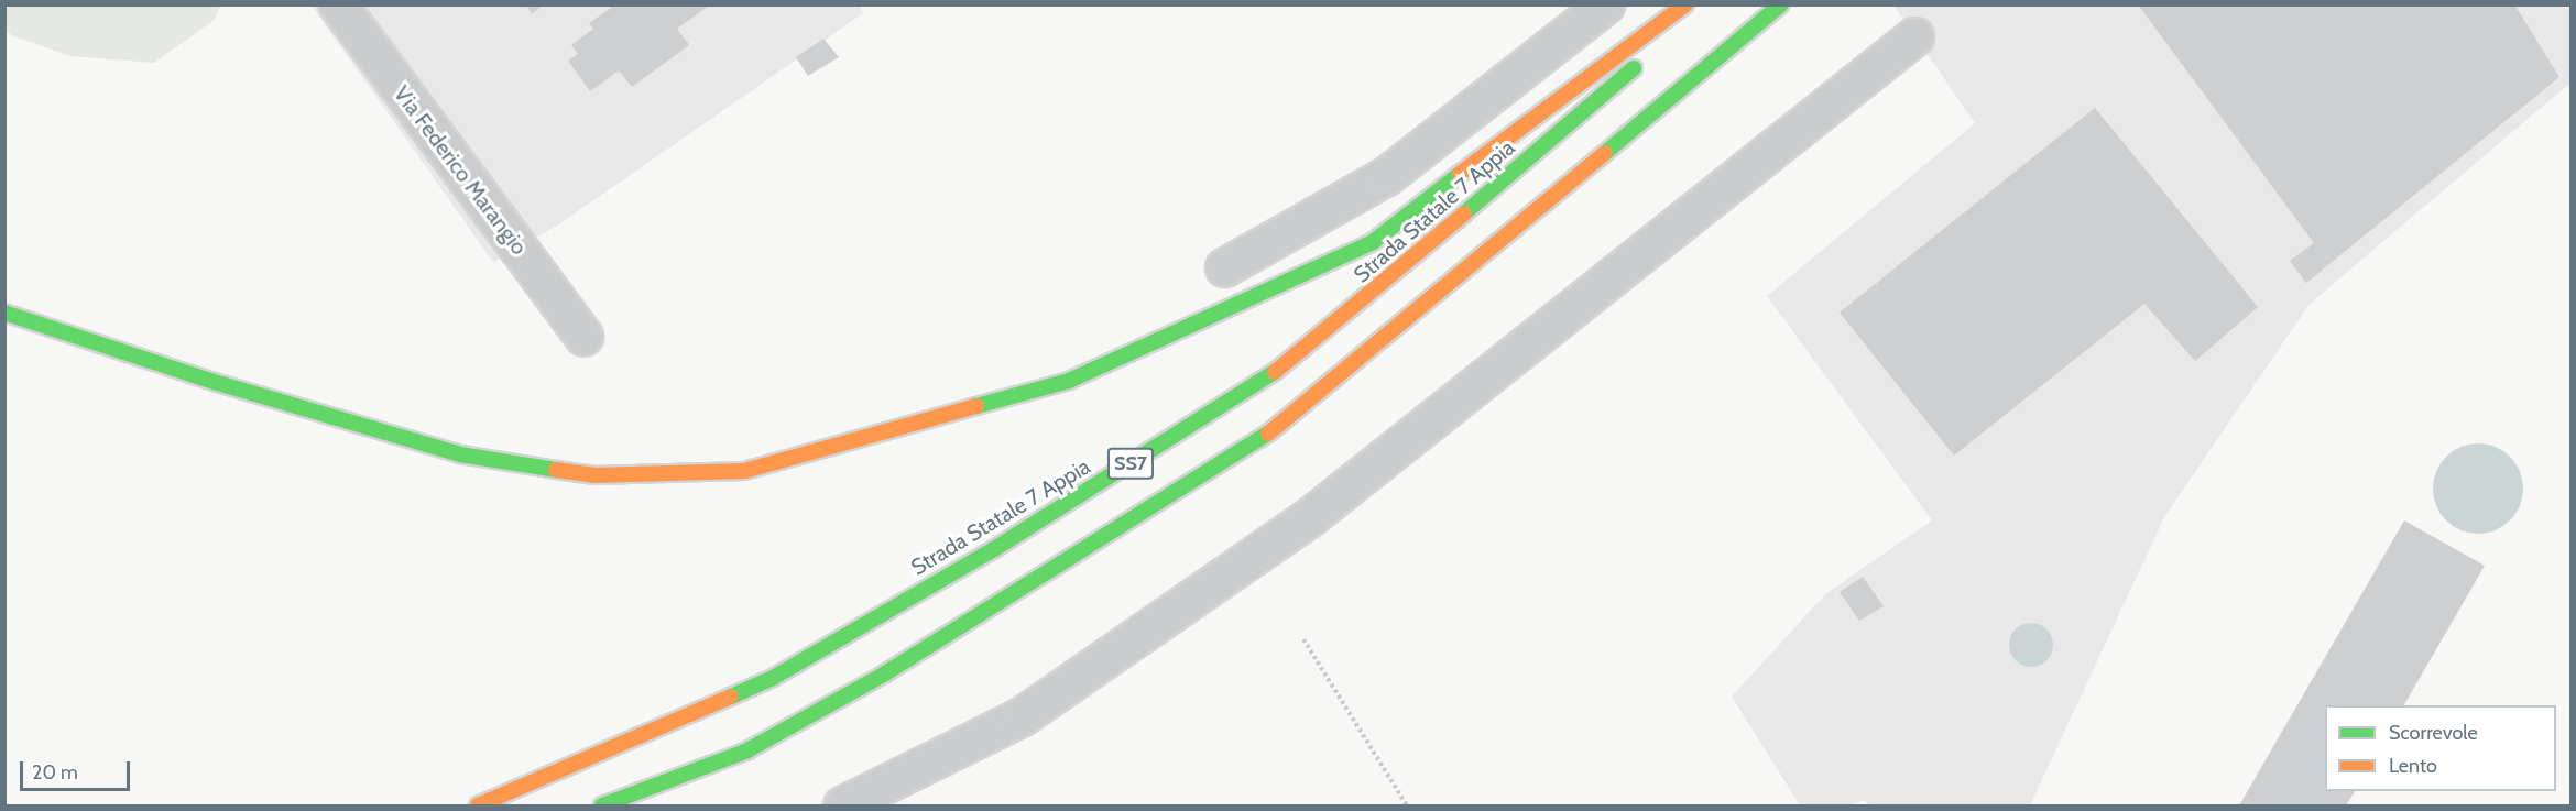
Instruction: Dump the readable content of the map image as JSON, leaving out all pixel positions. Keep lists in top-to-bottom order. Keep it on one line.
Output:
{"streets":{"highway":["Strada Statale 7 Appia","SS7"],"street":["Via Federico Marangio"]},"legend":["Scorrevole","Lento"],"scale_bar":"20 m"}
